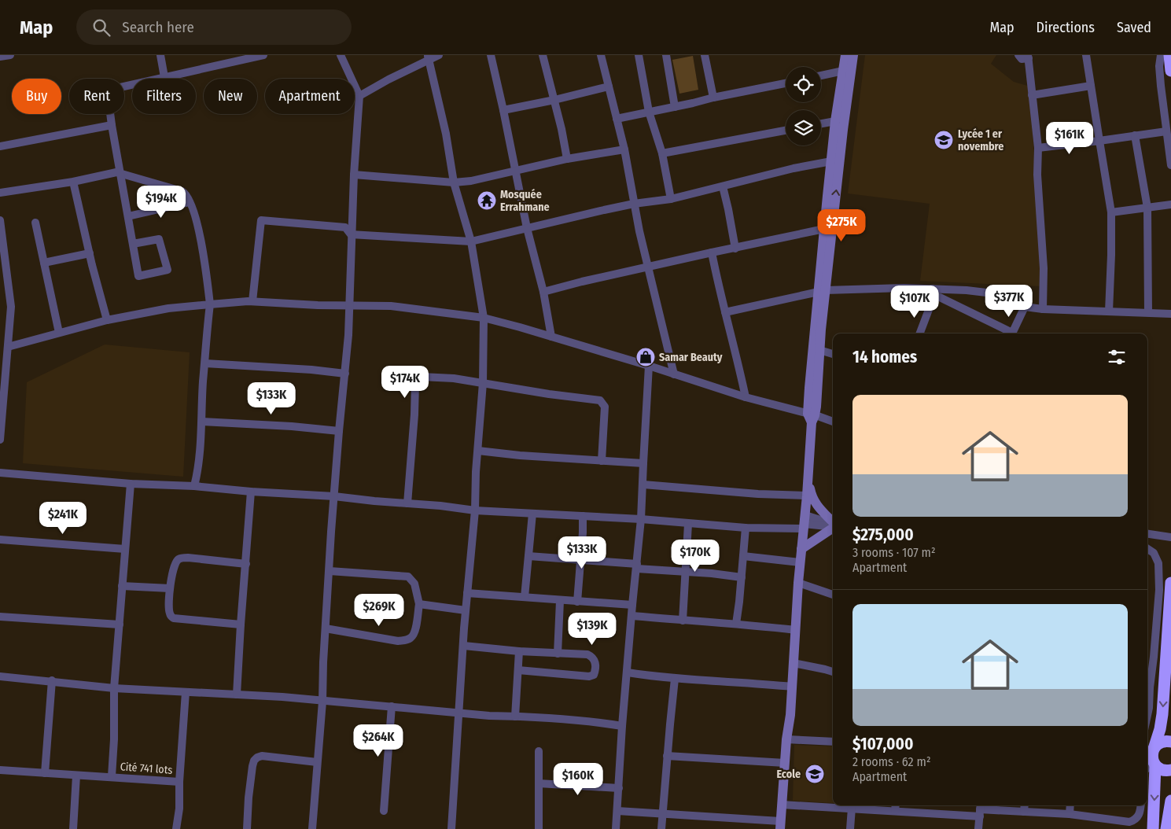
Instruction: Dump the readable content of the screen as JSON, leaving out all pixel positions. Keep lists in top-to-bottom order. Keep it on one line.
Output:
{"streets":{"street":["Cité 741 lots"]},"places":{"school or university":["Lycée 1 er novembre","Ecole"],"temple":["Mosquée Errahmane"],"shop":["Samar Beauty"]},"page":{"header":"Map","search":"Search here","nav":["Map","Directions","Saved"],"chip":["Buy","Rent","Filters","New","Apartment"],"price":["$161K","$194K","$275K","$377K","$107K","$174K","$133K","$241K","$133K","$170K","$269K","$139K","$264K","$160K"],"heading":"14 homes","list":[{"name":"$275,000","note":"3 rooms · 107 m² · Apartment"},{"name":"$107,000","note":"2 rooms · 62 m² · Apartment"}]}}
